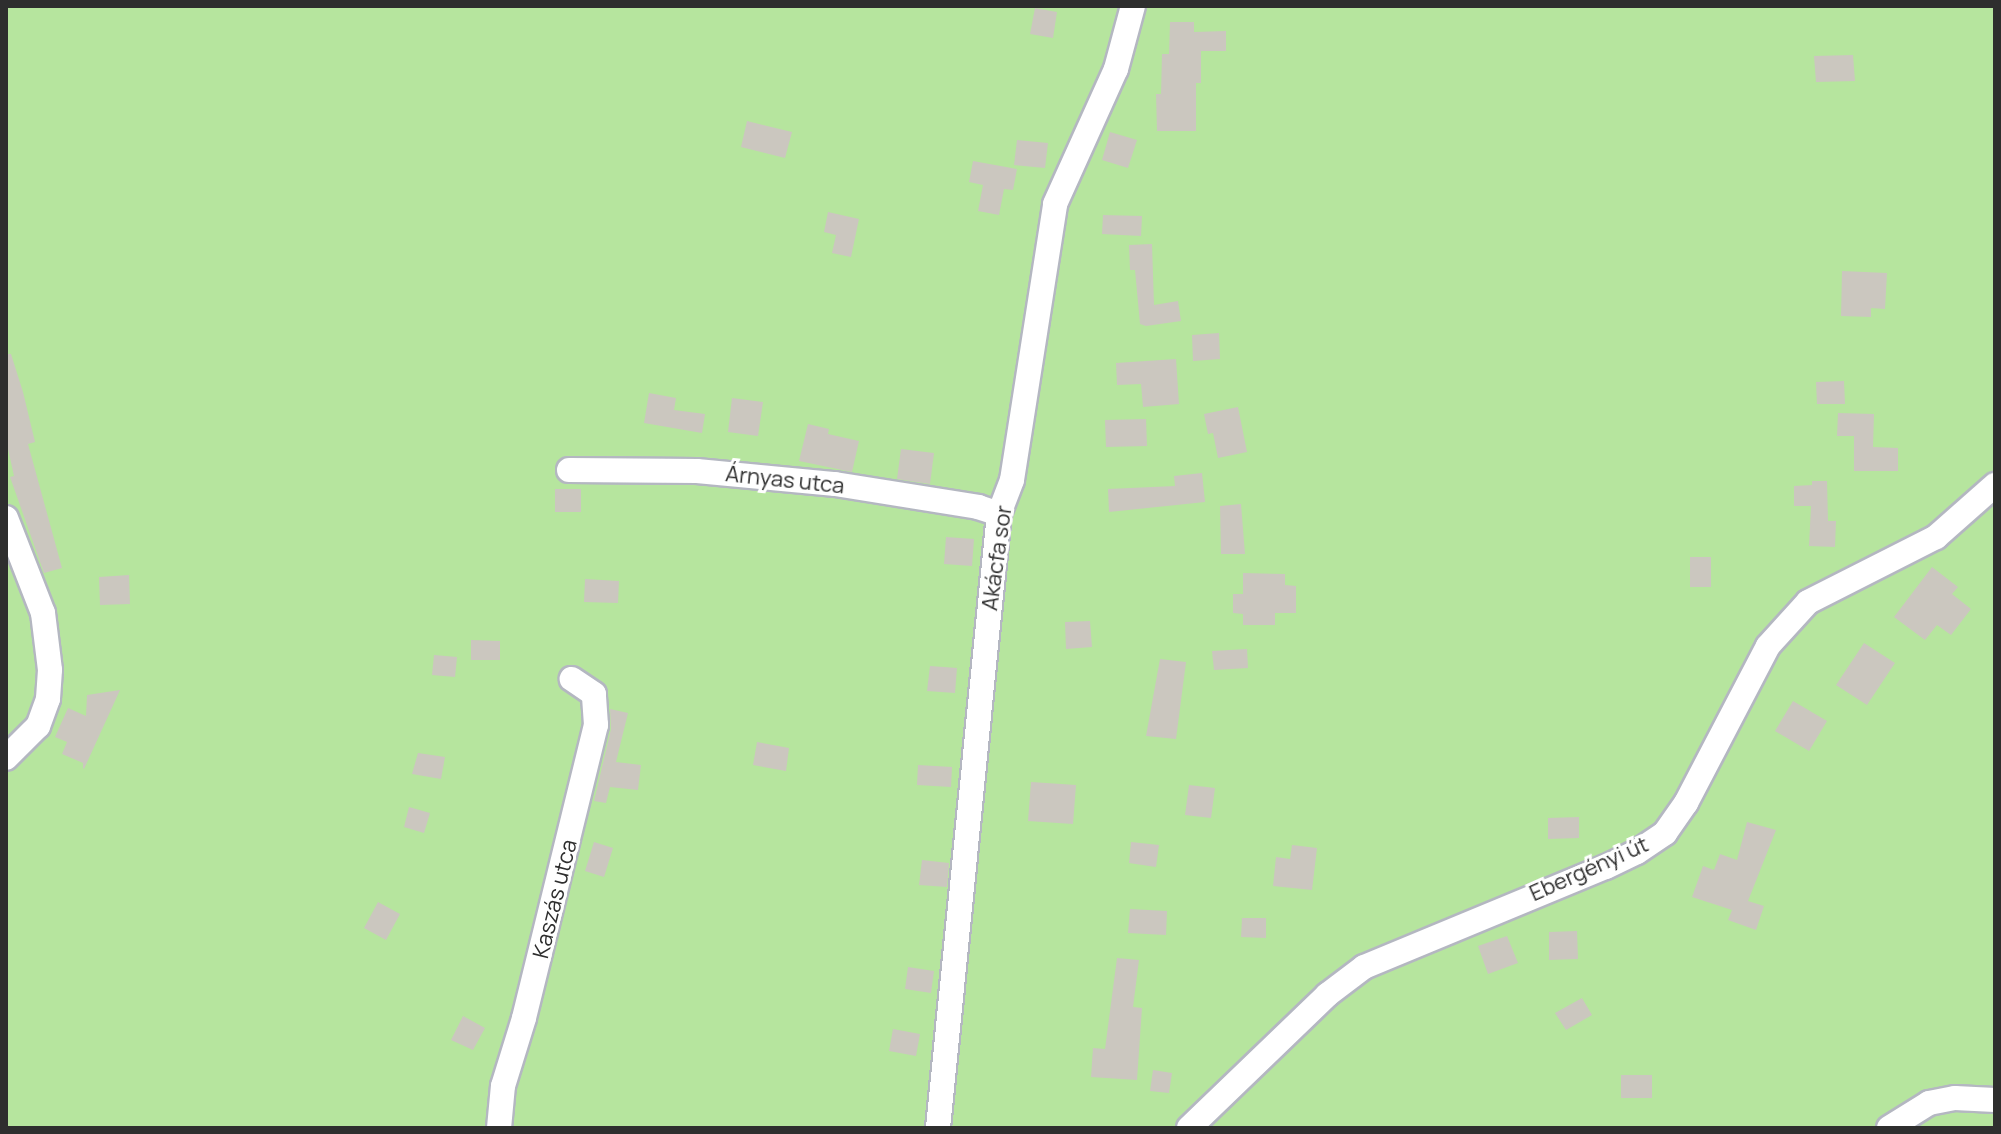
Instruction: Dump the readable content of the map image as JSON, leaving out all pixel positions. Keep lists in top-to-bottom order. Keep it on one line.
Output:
{"streets":{"street":["Árnyas utca","Akácfa sor","Ebergényi út","Kaszás utca"]},"crossings":[["Árnyas utca","Akácfa sor"]]}
